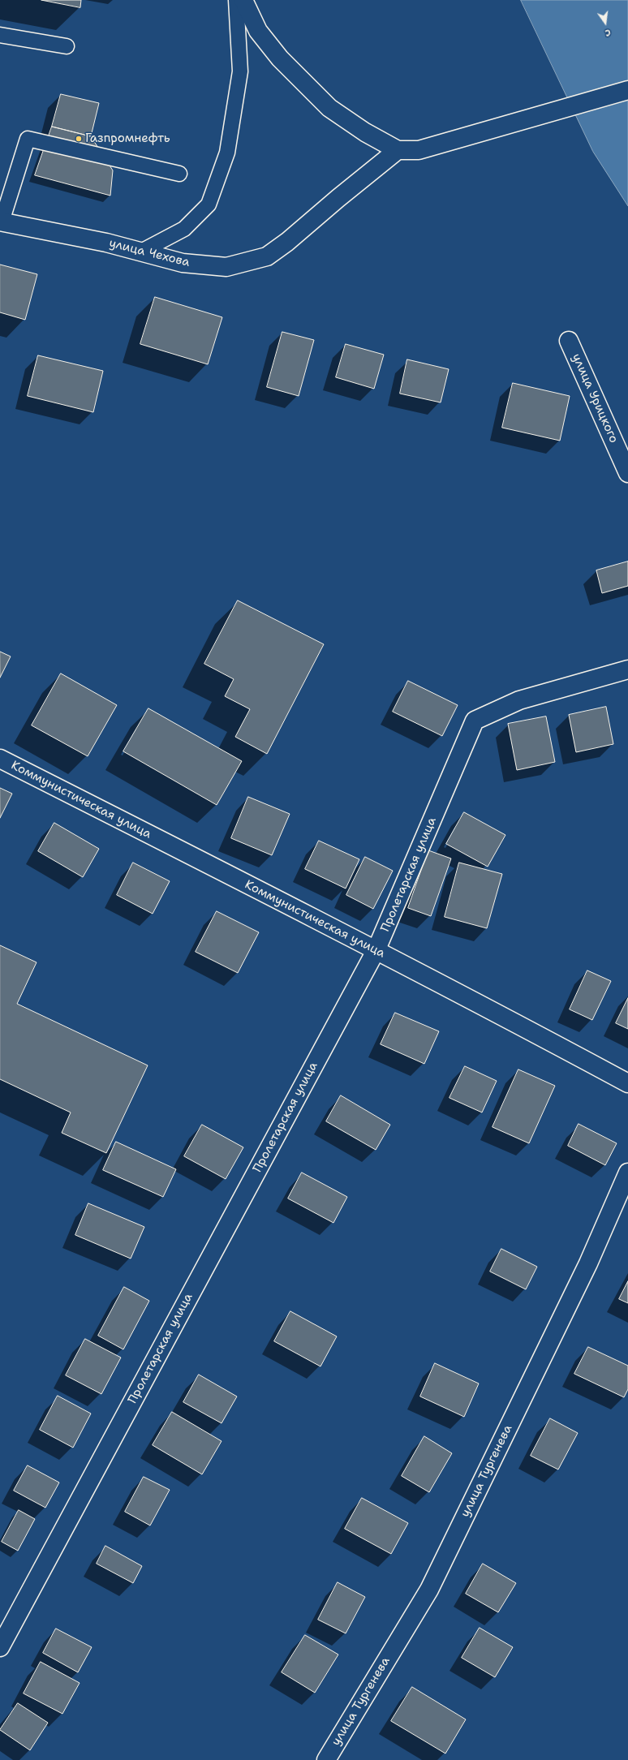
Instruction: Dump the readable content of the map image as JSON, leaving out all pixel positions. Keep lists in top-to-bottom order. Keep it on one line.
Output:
{"streets":{"street":["улица Чехова","улица Урицкого","Коммунистическая улица","Пролетарская улица","улица Тургенева"]},"crossings":[["Коммунистическая улица","Пролетарская улица"]],"places":["Газпромнефть"],"north":"bottom"}
